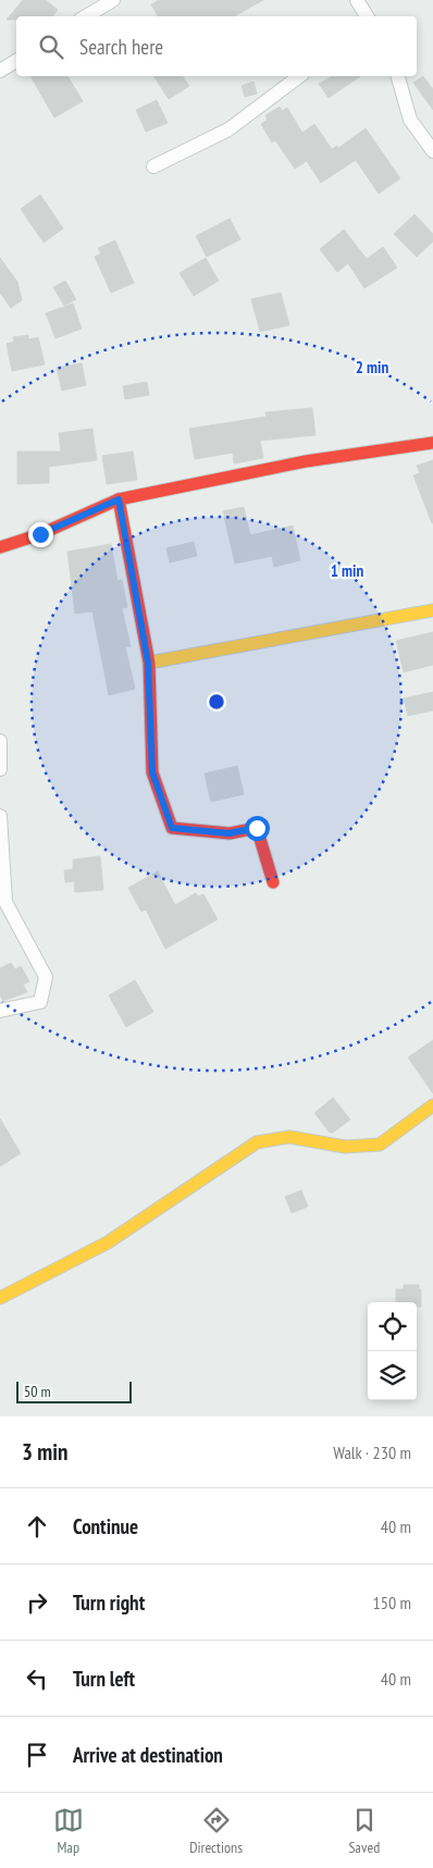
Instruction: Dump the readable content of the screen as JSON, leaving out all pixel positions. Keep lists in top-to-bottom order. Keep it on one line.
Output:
{"scale_bar":"50 m","page":{"search":"Search here","scale":"50 m","heading":["3 min","Walk · 230 m"],"list":[["Continue","40 m"],["Turn right","150 m"],["Turn left","40 m"],"Arrive at destination"],"nav":["Map","Directions","Saved"]},"rings":["2 min","1 min"]}
